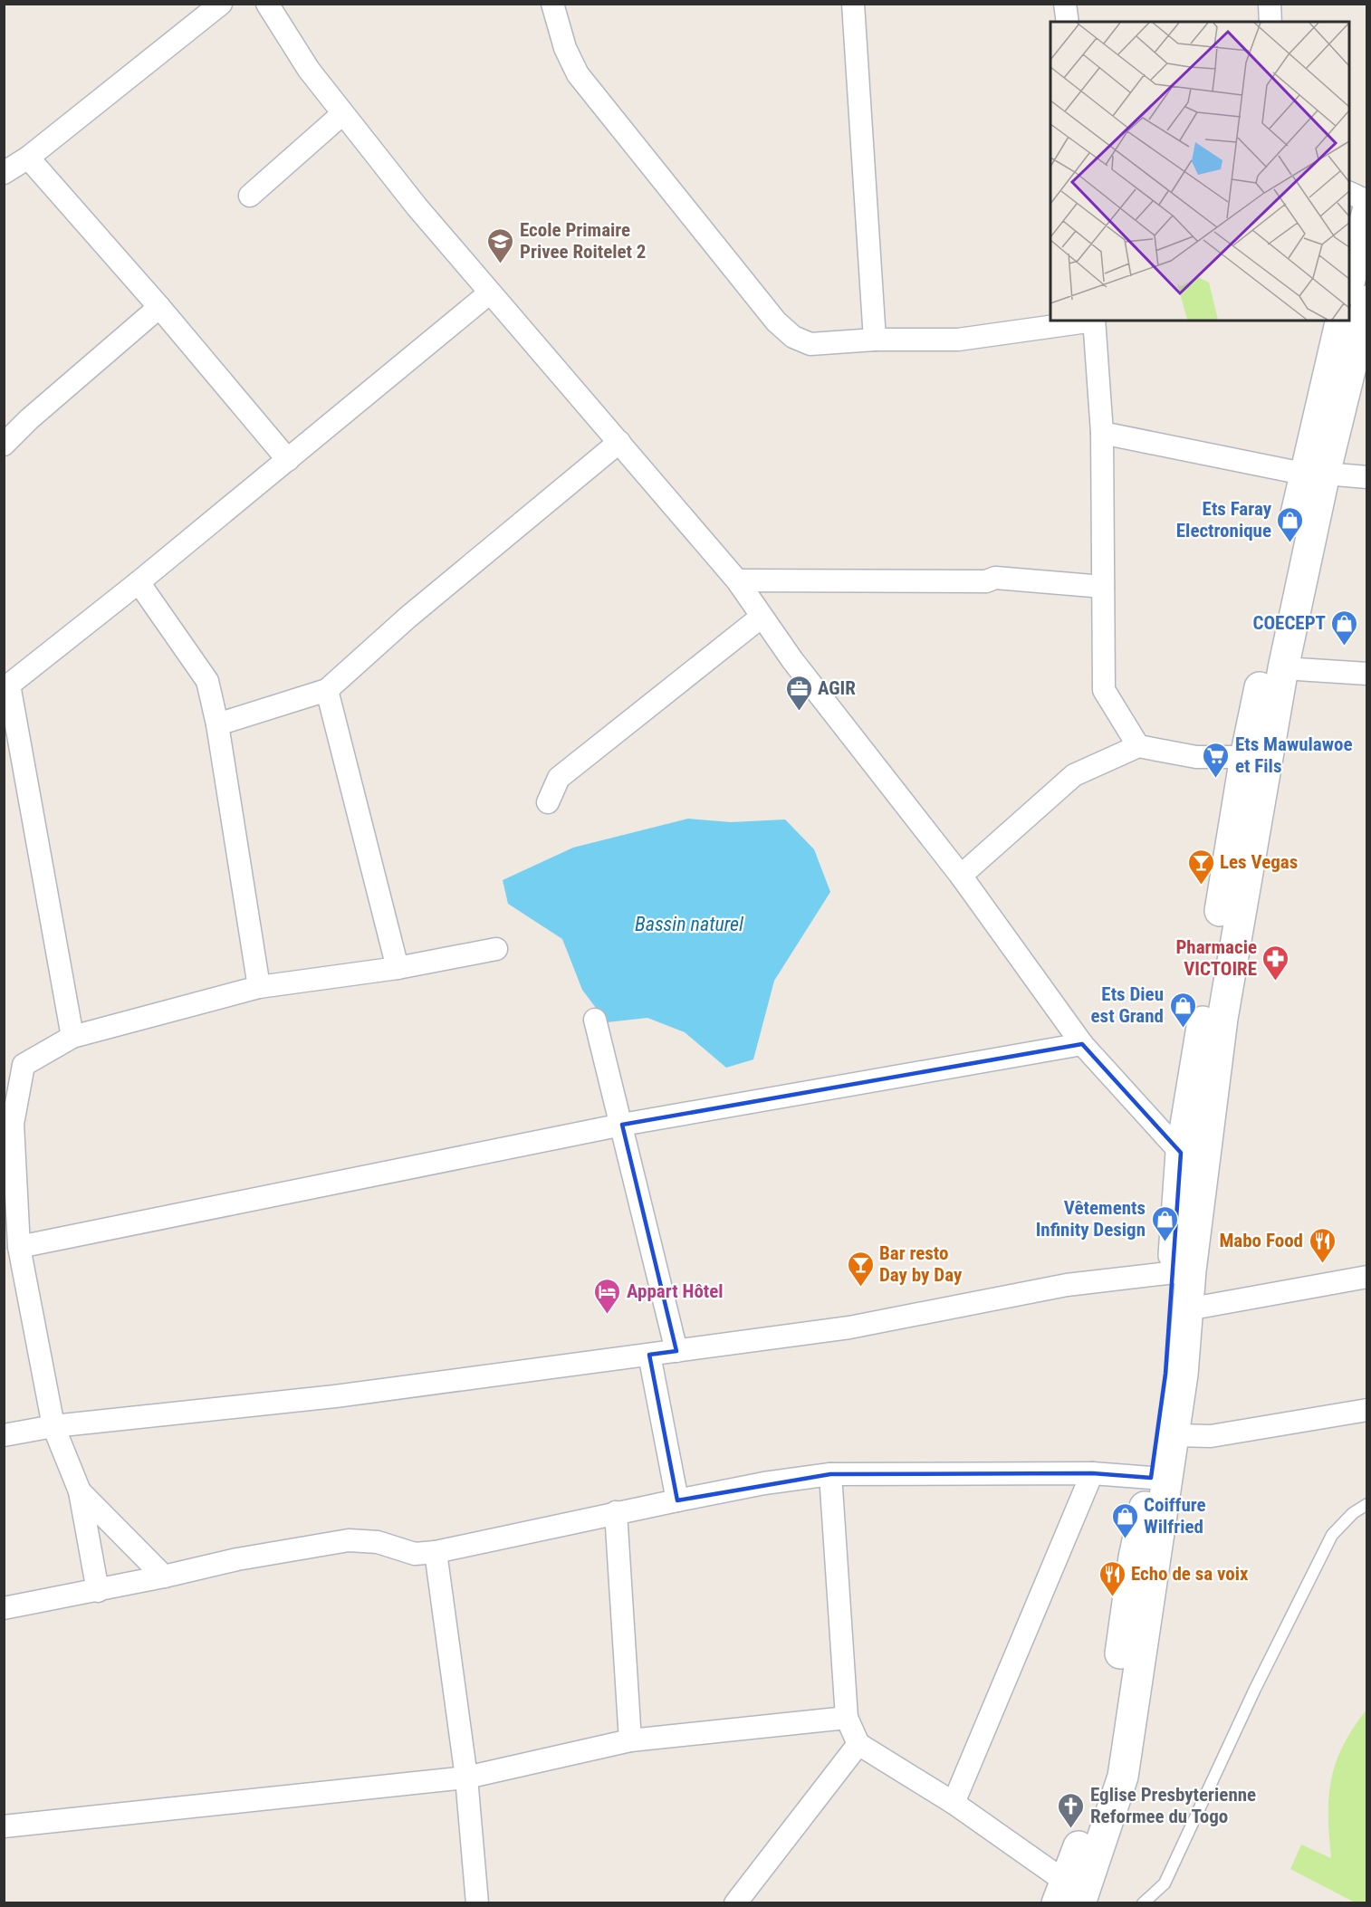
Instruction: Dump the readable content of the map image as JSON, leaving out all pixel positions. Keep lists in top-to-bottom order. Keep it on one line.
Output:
{"water":["Bassin naturel"],"places":{"school or university":["Ecole Primaire Privee Roitelet 2"],"shop":["Ets Faray Electronique","COECEPT","Ets Dieu est Grand","Vêtements Infinity Design","Coiffure Wilfried"],"office":["AGIR"],"supermarket":["Ets Mawulawoe et Fils"],"bar":["Les Vegas","Bar resto Day by Day"],"pharmacy":["Pharmacie VICTOIRE"],"restaurant":["Mabo Food","Echo de sa voix"],"hotel":["Appart Hôtel"],"church":["Eglise Presbyterienne Reformee du Togo"]}}
